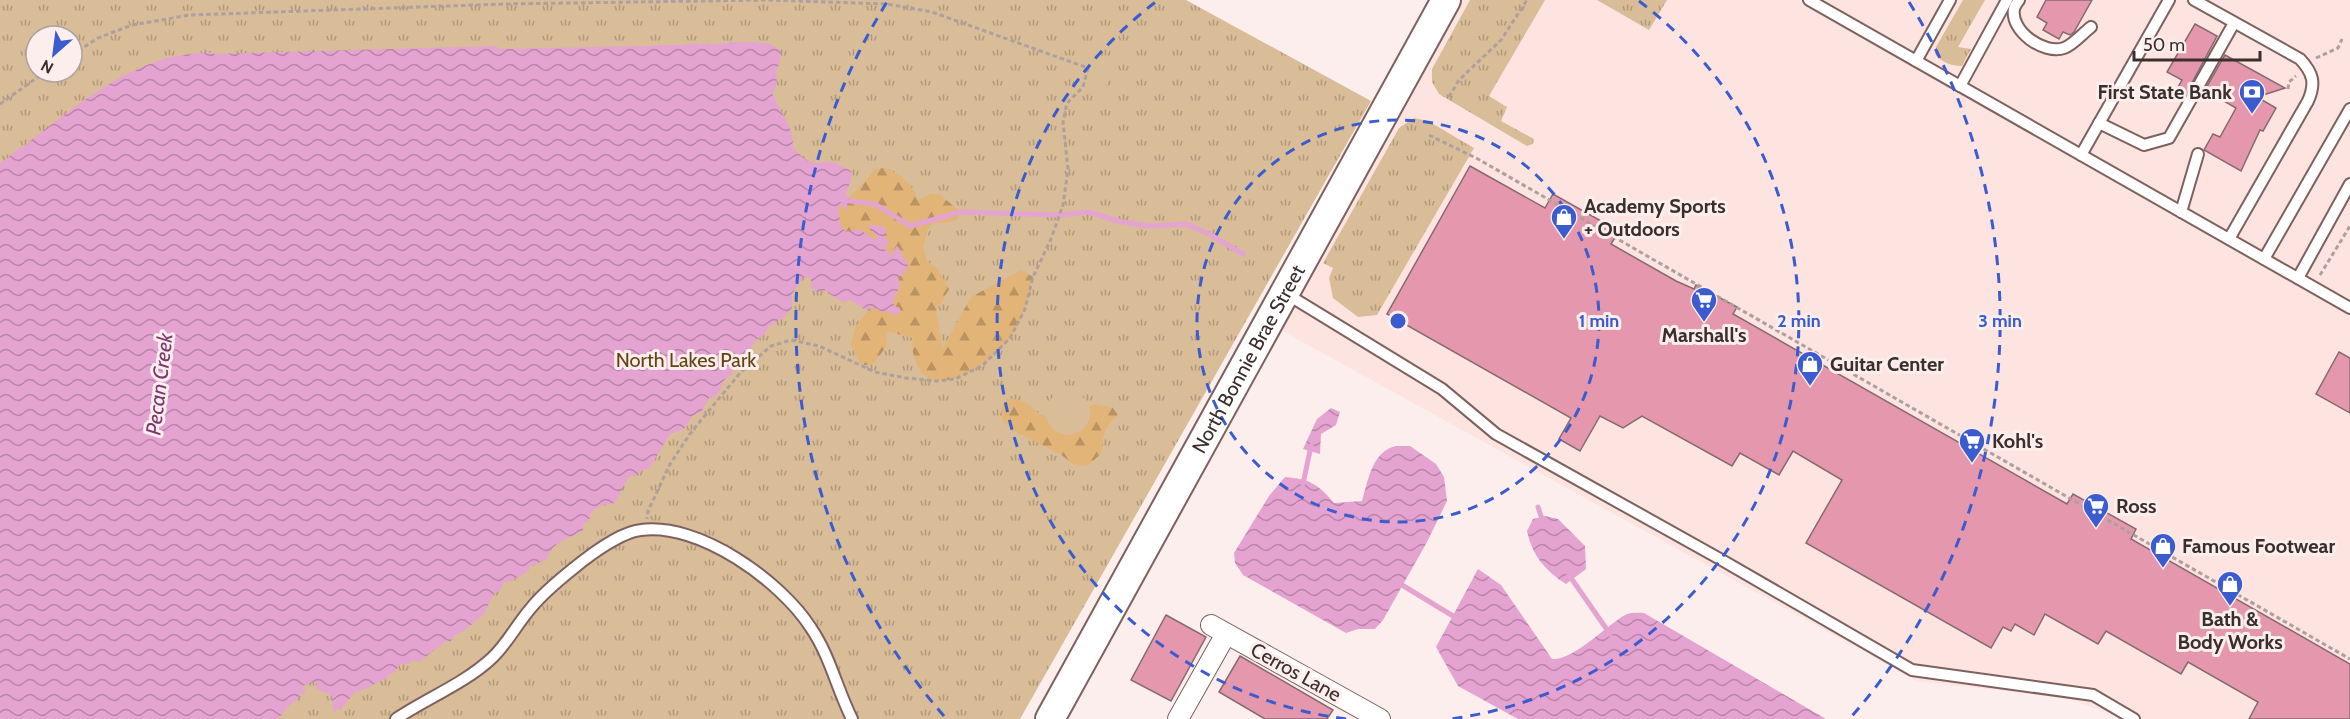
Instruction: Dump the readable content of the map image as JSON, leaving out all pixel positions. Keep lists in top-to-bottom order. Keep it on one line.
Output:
{"streets":{"main road":["North Bonnie Brae Street"],"street":["Cerros Lane"]},"water":["Pecan Creek"],"parks":["North Lakes Park"],"places":{"bank":["First State Bank"],"shop":["Academy Sports + Outdoors","Guitar Center","Famous Footwear","Bath & Body Works"],"supermarket":["Marshall's","Kohl's","Ross"]},"scale_bar":"50 m","north":"bottom left","rings":["1 min","2 min","3 min"]}
